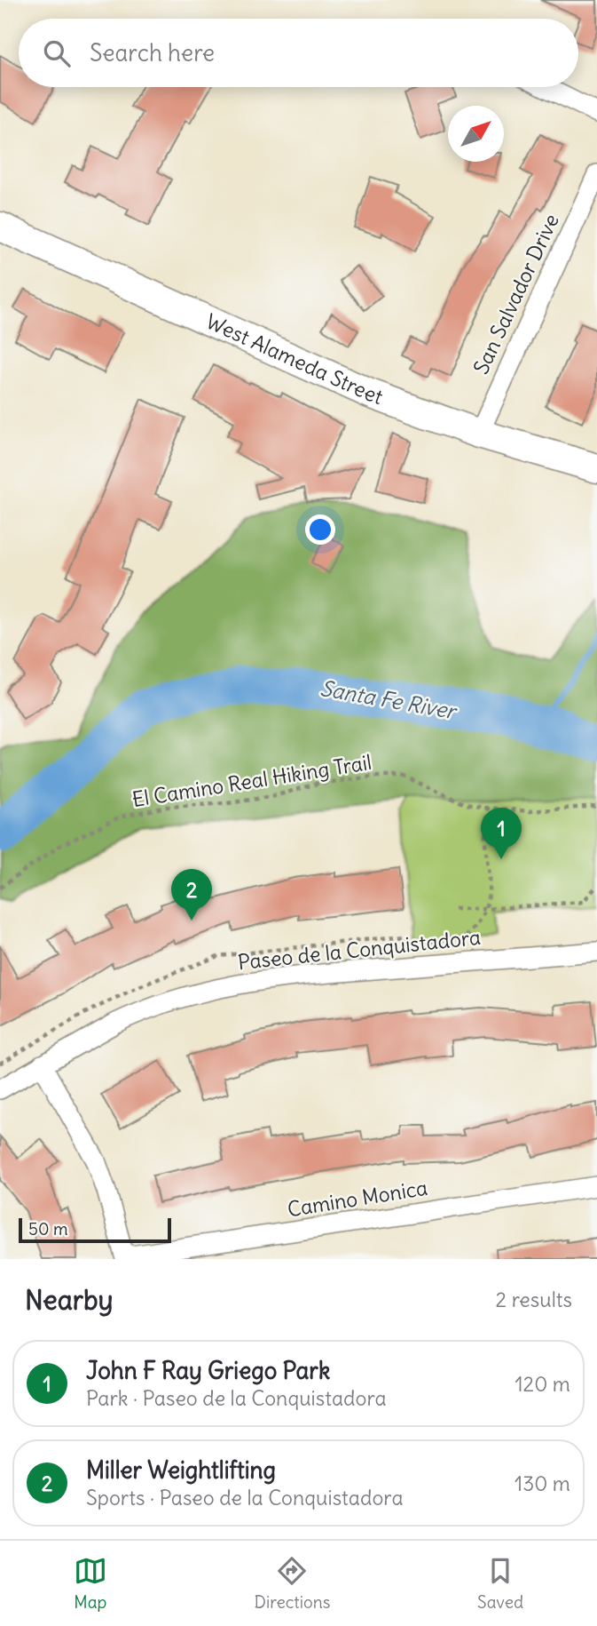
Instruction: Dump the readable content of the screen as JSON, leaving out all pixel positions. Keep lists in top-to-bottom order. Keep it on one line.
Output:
{"streets":{"street":["San Salvador Drive","West Alameda Street","Paseo de la Conquistadora","Camino Monica"],"path":["El Camino Real Hiking Trail"]},"crossings":[["San Salvador Drive","West Alameda Street"]],"water":["Santa Fe River"],"scale_bar":"50 m","north":"top right","page":{"search":"Search here","pins":["1","2"],"scale":"50 m","heading":["Nearby","2 results"],"list":[{"mark":"1","name":"John F Ray Griego Park","note":"Park · Paseo de la Conquistadora","value":"120 m"},{"mark":"2","name":"Miller Weightlifting","note":"Sports · Paseo de la Conquistadora","value":"130 m"}],"nav":["Map","Directions","Saved"]}}
